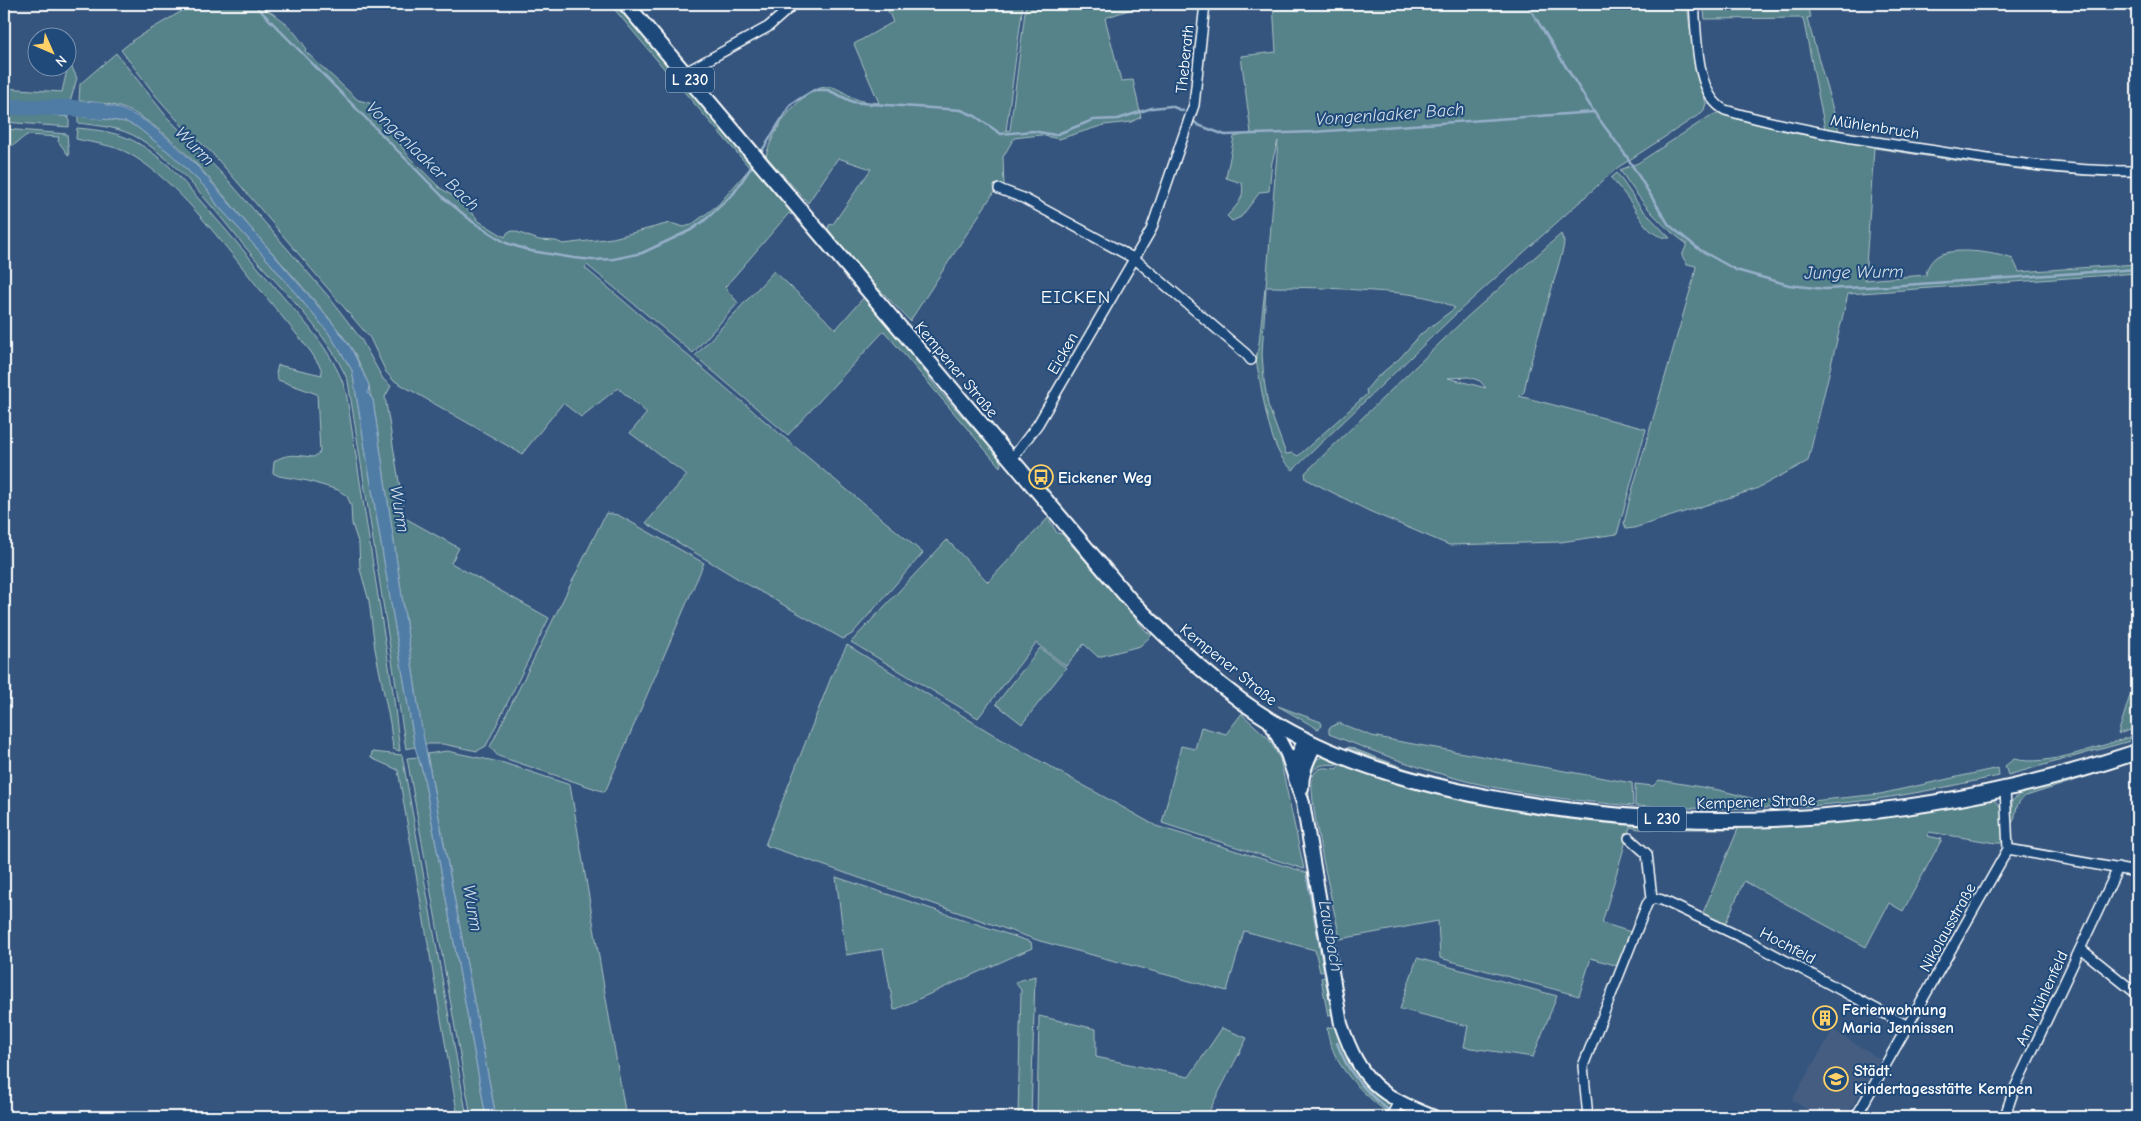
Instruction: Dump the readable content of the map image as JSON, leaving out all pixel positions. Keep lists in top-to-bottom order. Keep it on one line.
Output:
{"streets":{"main road":["L 230","Kempener Straße"],"street":["Theberath","Mühlenbruch","Eicken","Nikolausstraße","Hochfeld","Am Mühlenfeld"]},"crossings":[["Theberath","Eicken"],["Eicken","Kempener Straße"],["Nikolausstraße","Hochfeld"]],"districts":["EICKEN"],"water":["Vongenlaaker Bach","Wurm","Junge Wurm","Lausbach"],"places":{"bus stop":["Eickener Weg"],"building":["Ferienwohnung Maria Jennissen"],"school or university":["Städt. Kindertagesstätte Kempen"]},"north":"bottom right"}
